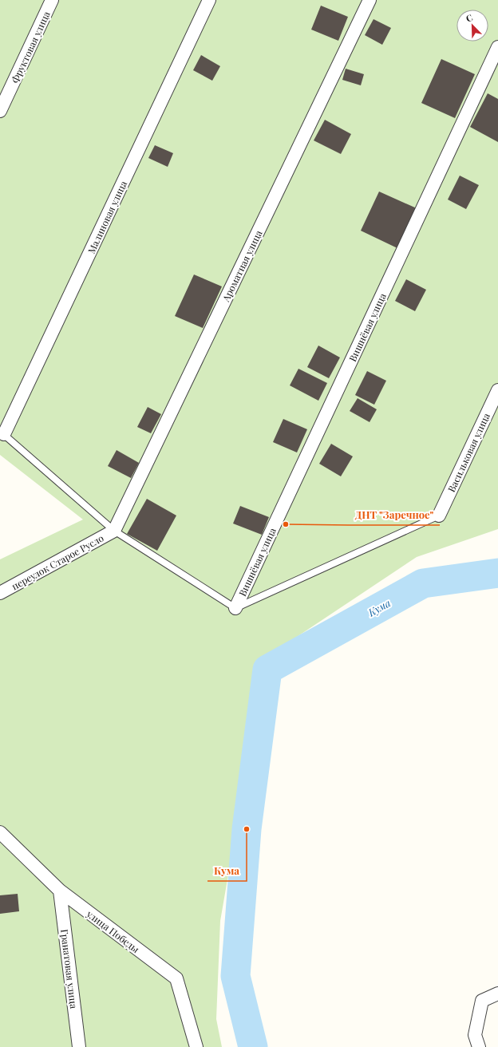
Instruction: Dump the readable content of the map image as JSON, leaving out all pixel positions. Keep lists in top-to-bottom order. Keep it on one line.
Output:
{"streets":{"street":["Фруктовая улица","Малиновая улица","Ароматная улица","Вишнёвая улица","Васильковая улица","переулок Старое Русло","улица Победы","Гранатовая улица"]},"crossings":[["Ароматная улица","переулок Старое Русло"],["улица Победы","Гранатовая улица"]],"water":["Кума"],"places":["ДНТ \"Заречное\"","Кума"],"north":"top left"}
